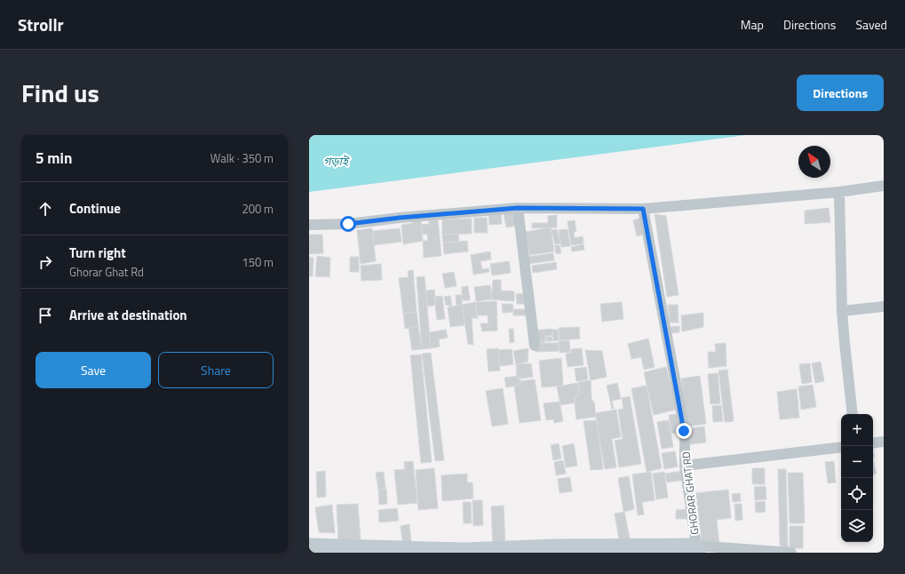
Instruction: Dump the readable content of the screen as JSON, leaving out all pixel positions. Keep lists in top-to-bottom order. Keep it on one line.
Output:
{"streets":{"street":["GHORAR GHAT RD"]},"water":["গড়াই"],"north":"top left","page":{"header":"Strollr","nav":["Map","Directions","Saved"],"title":"Find us","buttons":["Directions",["Save","Share"]],"heading":["5 min","Walk · 350 m"],"list":[["Continue","200 m"],["Turn right","Ghorar Ghat Rd","150 m"],"Arrive at destination"],"map_buttons":["+","−"]}}
